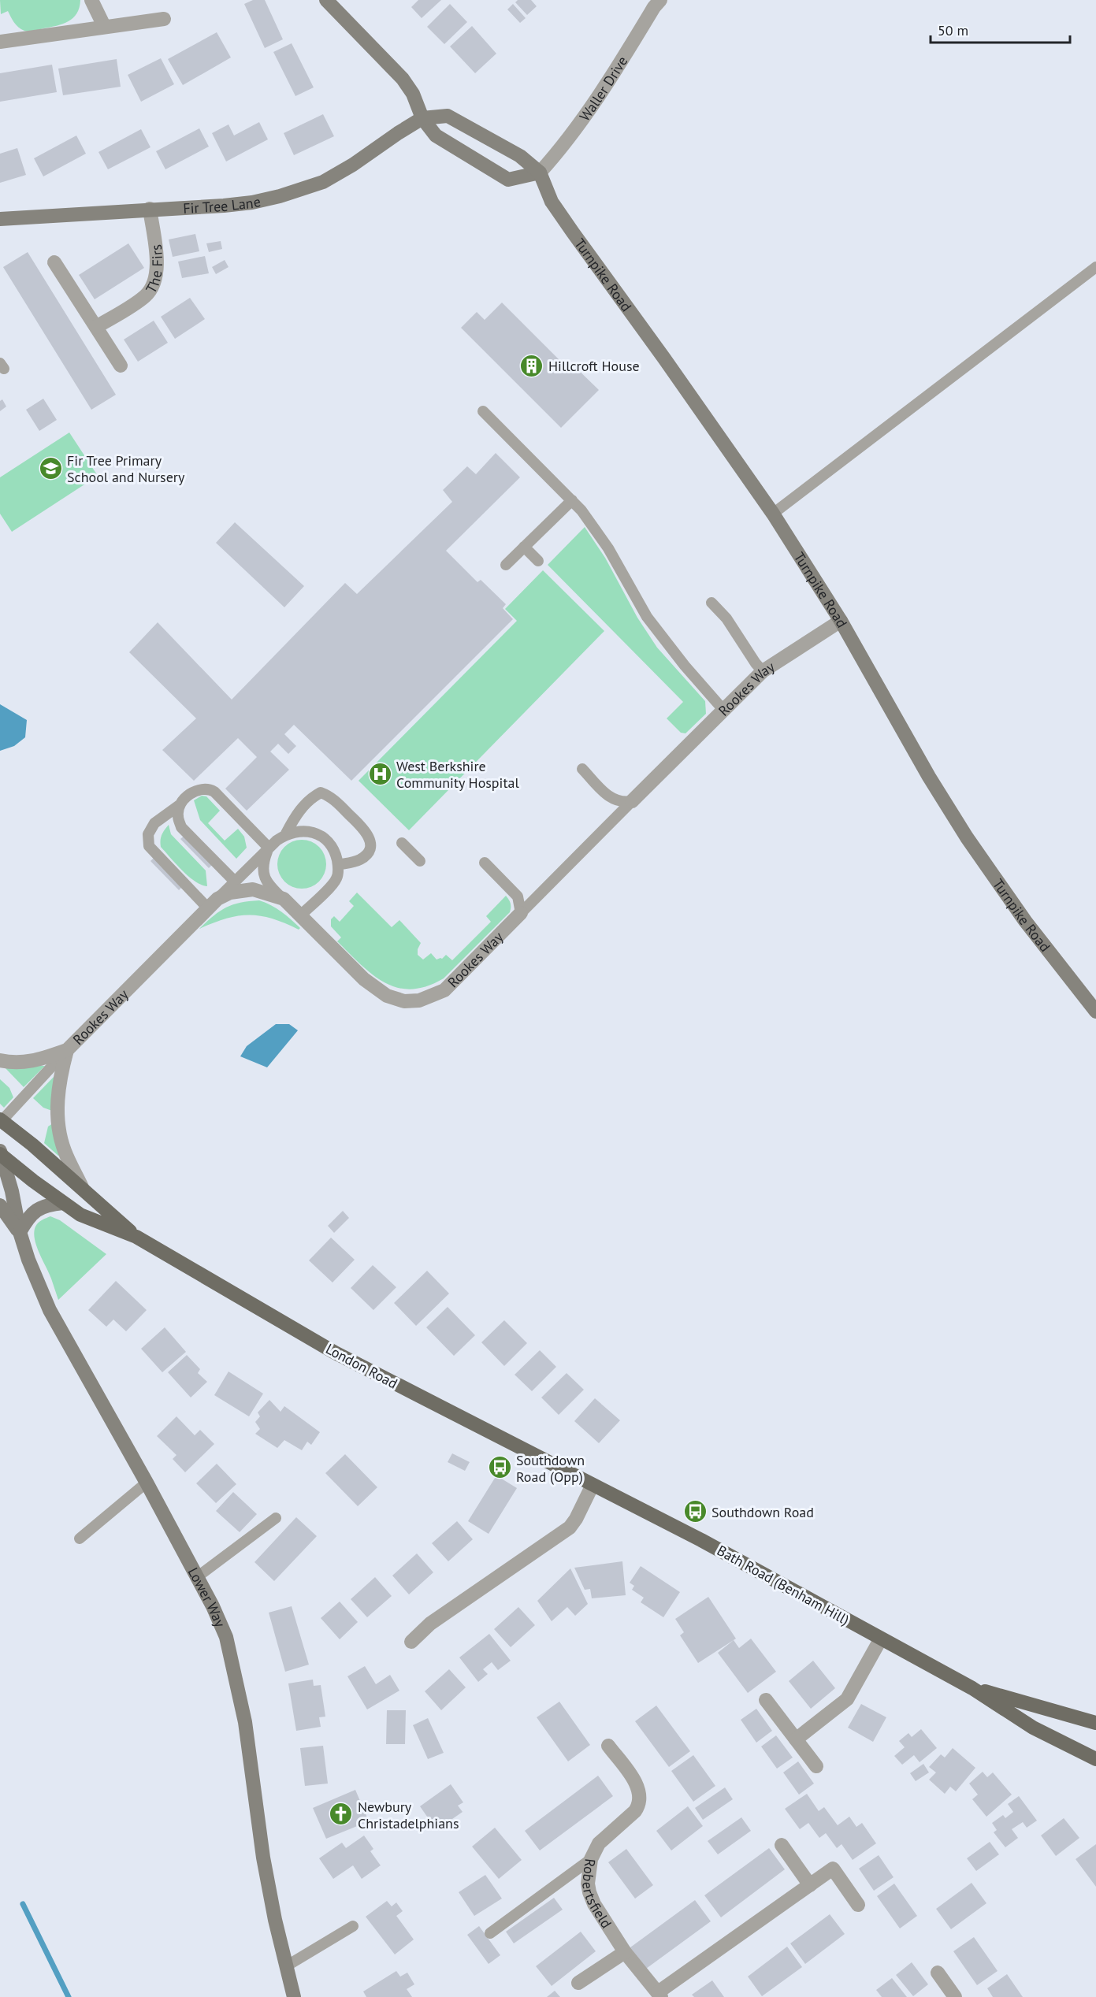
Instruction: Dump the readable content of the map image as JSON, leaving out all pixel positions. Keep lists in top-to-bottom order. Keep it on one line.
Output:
{"streets":{"main road":["London Road","Bath Road (Benham Hill)"],"street":["Waller Drive","Fir Tree Lane","The Firs","Turnpike Road","Rookes Way","Lower Way","Robertsfield"]},"crossings":[["Waller Drive","Turnpike Road"],["Fir Tree Lane","The Firs"],["Fir Tree Lane","Turnpike Road"],["Turnpike Road","Rookes Way"],["Rookes Way","London Road"],["London Road","Bath Road (Benham Hill)"],["London Road","Lower Way"]],"places":{"building":["Hillcroft House"],"school or university":["Fir Tree Primary School and Nursery"],"hospital":["West Berkshire Community Hospital"],"bus stop":["Southdown Road (Opp)","Southdown Road"],"church":["Newbury Christadelphians"]},"scale_bar":"50 m"}
